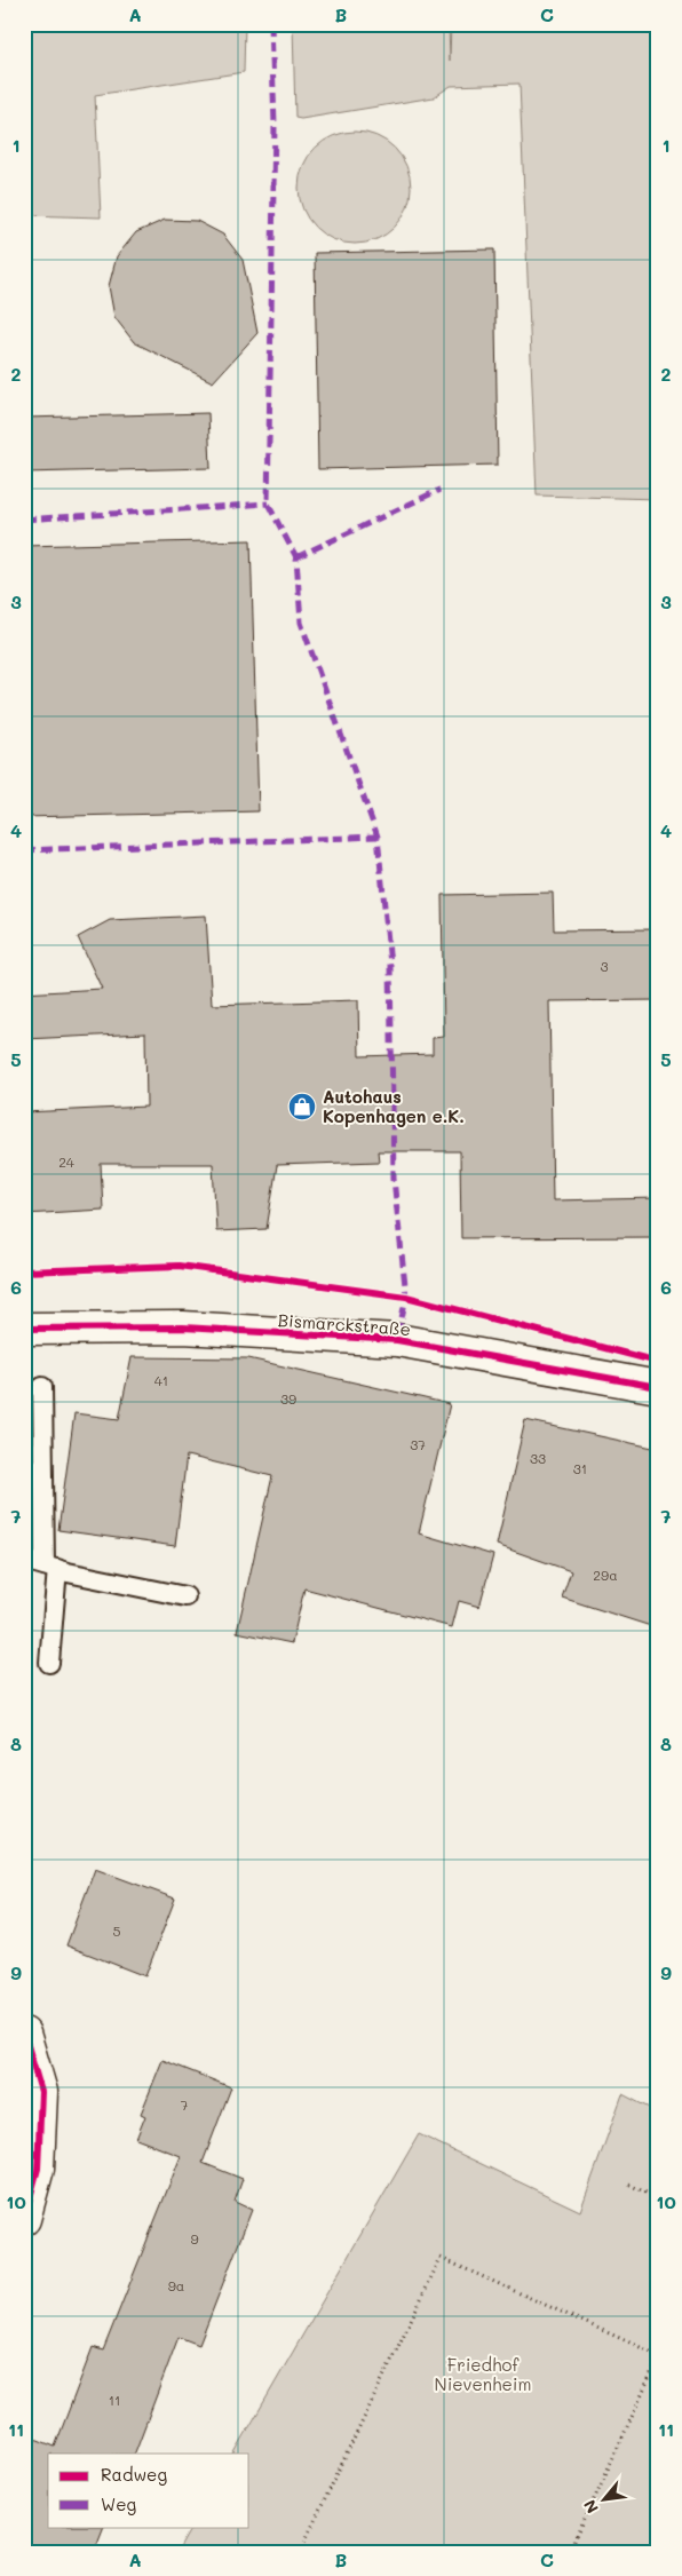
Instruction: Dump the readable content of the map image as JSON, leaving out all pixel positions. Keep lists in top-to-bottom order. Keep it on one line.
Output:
{"streets":{"street":["Bismarckstraße"]},"parks":["Friedhof Nievenheim"],"places":{"shop":["Autohaus Kopenhagen e.K."]},"house_numbers":["3","24","41","39","37","33","31","29a","5","7","9","9a","11"],"legend":["Radweg","Weg"],"north":"bottom left","grid":{"columns":["A","B","C"],"rows":["1","2","3","4","5","6","7","8","9","10","11"]}}
